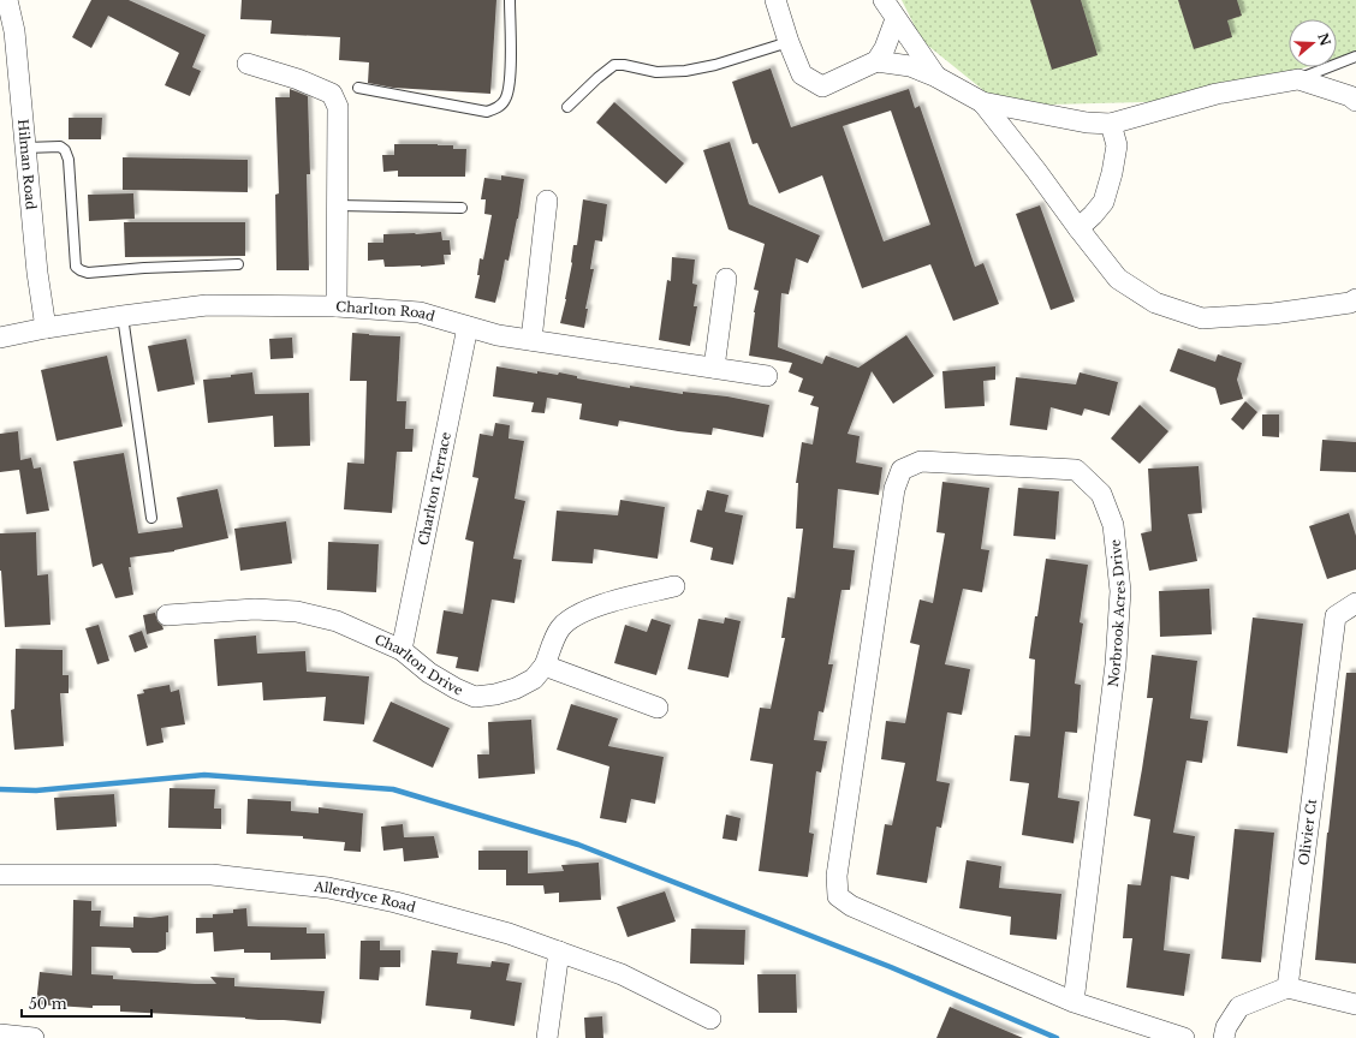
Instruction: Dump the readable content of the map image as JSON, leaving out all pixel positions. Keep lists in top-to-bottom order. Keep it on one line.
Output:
{"streets":{"street":["Hilman Road","Charlton Road","Charlton Terrace","Norbrook Acres Drive","Charlton Drive","Olivier Ct","Allerdyce Road"]},"crossings":[["Hilman Road","Charlton Road"],["Charlton Road","Charlton Terrace"],["Charlton Terrace","Charlton Drive"]],"scale_bar":"50 m","north":"right"}
